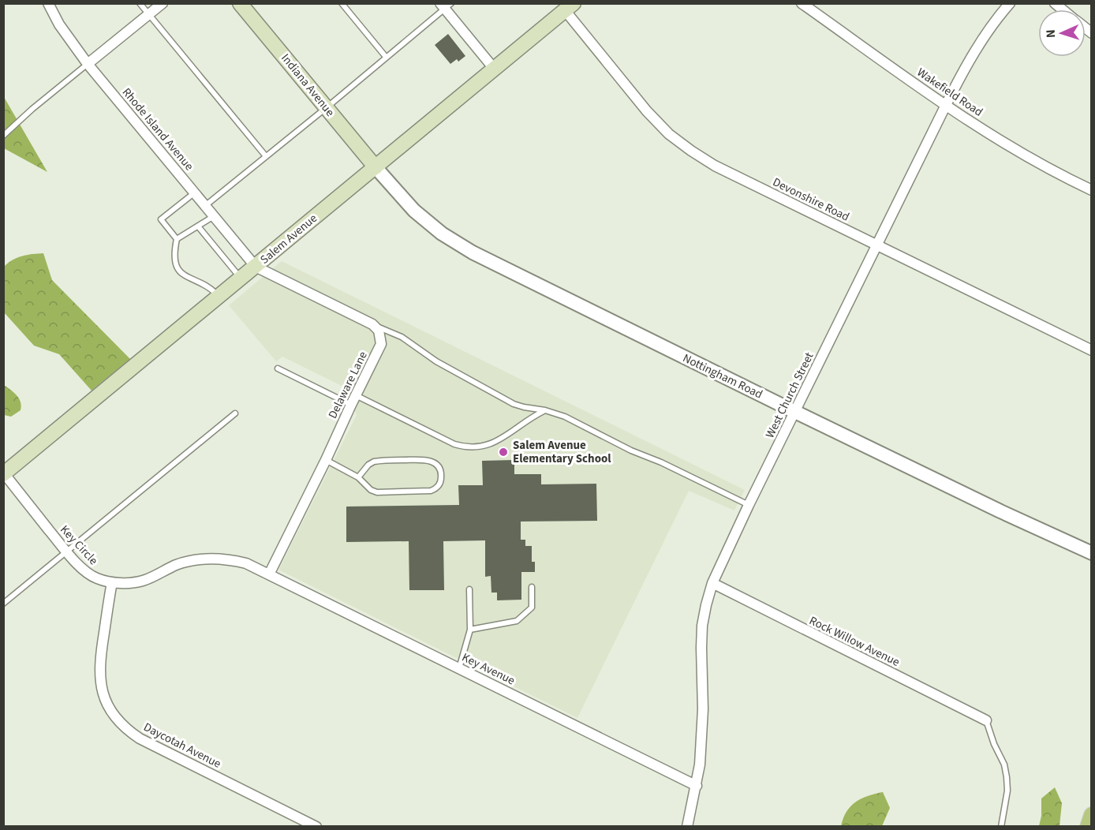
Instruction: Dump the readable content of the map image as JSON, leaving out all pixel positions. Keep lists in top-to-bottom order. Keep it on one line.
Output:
{"streets":{"main road":["Indiana Avenue","Salem Avenue"],"street":["Wakefield Road","Rhode Island Avenue","Devonshire Road","Nottingham Road","Delaware Lane","West Church Street","Key Circle","Rock Willow Avenue","Key Avenue","Daycotah Avenue"]},"crossings":[["Indiana Avenue","Salem Avenue"],["Indiana Avenue","Nottingham Road"],["Wakefield Road","West Church Street"],["Rhode Island Avenue","Salem Avenue"],["Devonshire Road","Salem Avenue"],["Devonshire Road","West Church Street"],["Salem Avenue","Nottingham Road"],["Salem Avenue","Key Circle"],["Nottingham Road","West Church Street"],["Delaware Lane","Key Circle"],["Delaware Lane","Key Avenue"],["West Church Street","Rock Willow Avenue"],["West Church Street","Key Avenue"],["Key Circle","Key Avenue"],["Key Circle","Daycotah Avenue"]],"places":["Salem Avenue Elementary School"],"north":"left"}
